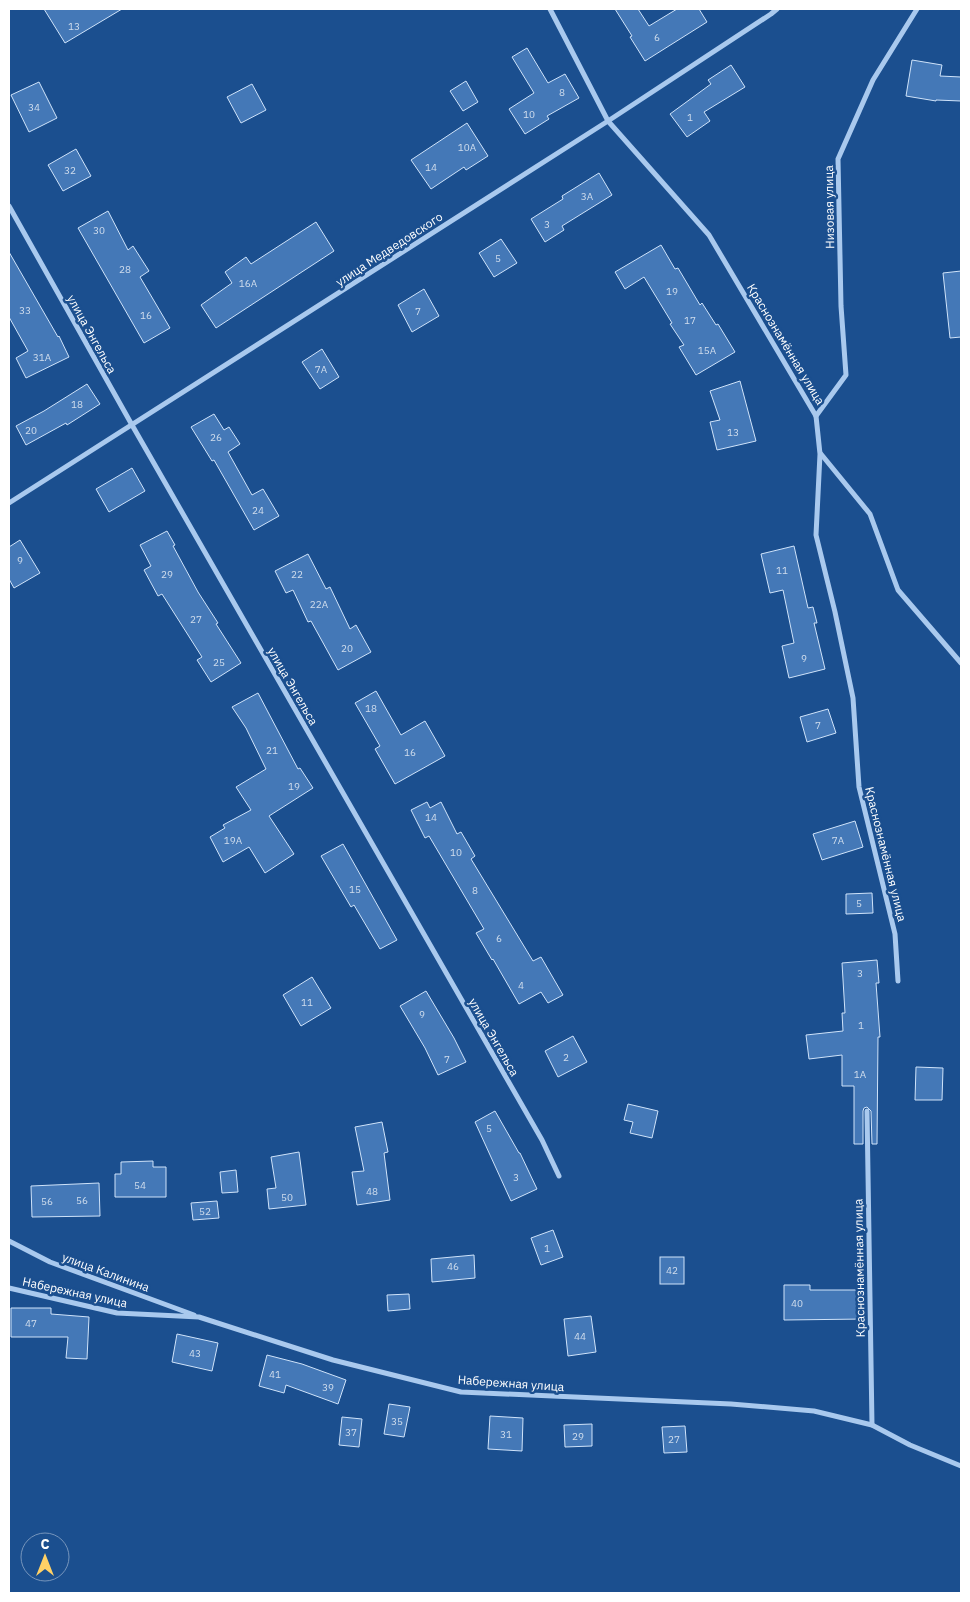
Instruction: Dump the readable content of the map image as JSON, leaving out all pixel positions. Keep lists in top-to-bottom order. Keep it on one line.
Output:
{"streets":{"street":["Низовая улица","улица Медведовского","улица Энгельса","Краснознамённая улица","улица Калинина","Набережная улица"]},"crossings":[["Низовая улица","Краснознамённая улица"],["улица Медведовского","улица Энгельса"],["улица Медведовского","Краснознамённая улица"],["Краснознамённая улица","Набережная улица"],["улица Калинина","Набережная улица"]],"house_numbers":["13","6","8","34","10","1","10А","14","32","3А","3","30","5","28","16А","19","33","7","16","17","15А","31А","7А","18","20","13","26","24","9","11","29","22","22А","27","20","9","25","18","7","21","16","19","14","19А","7А","10","15","8","5","6","3","4","11","9","1","2","7","1А","5","3","54","48","50","56","56","52","1","46","42","40","47","44","43","41","39","35","37","31","29","27"],"north":"top"}
